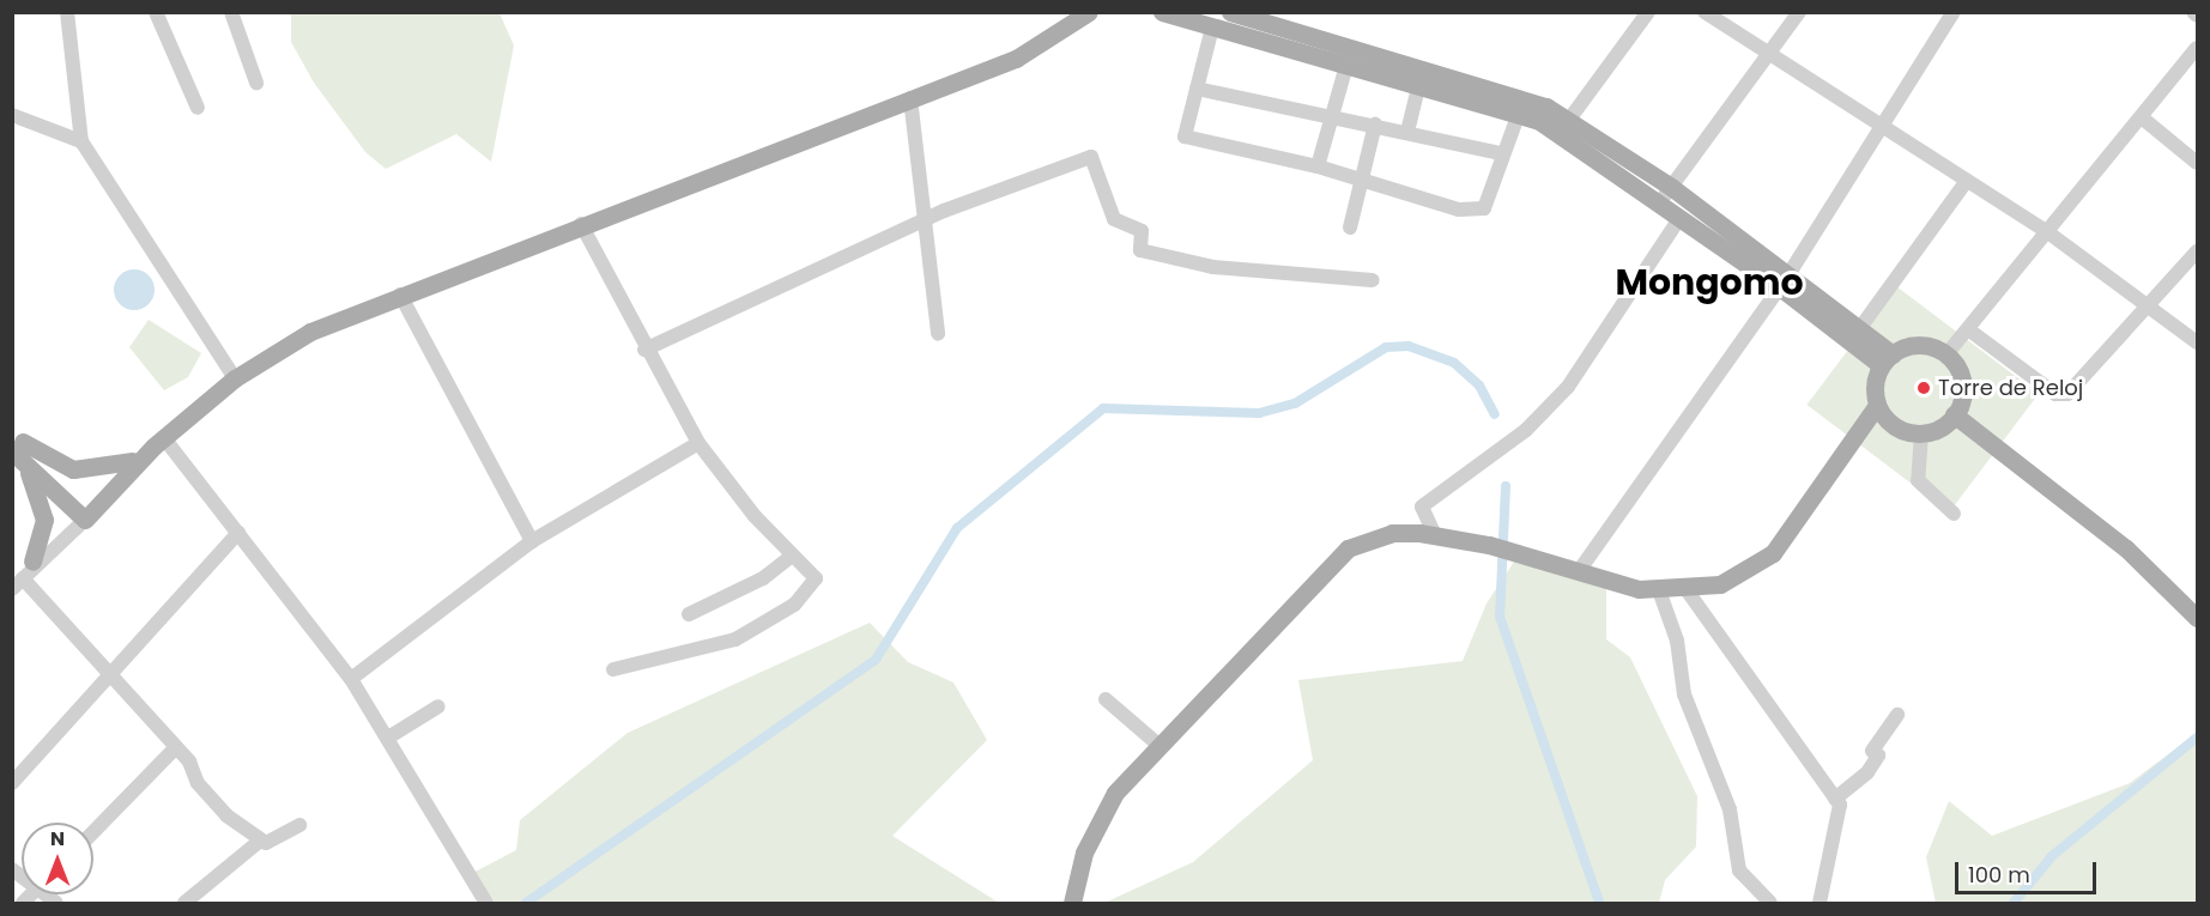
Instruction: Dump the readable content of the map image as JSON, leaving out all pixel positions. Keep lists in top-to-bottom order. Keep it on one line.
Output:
{"districts":["Mongomo"],"places":["Torre de Reloj"],"scale_bar":"100 m","north":"top"}
